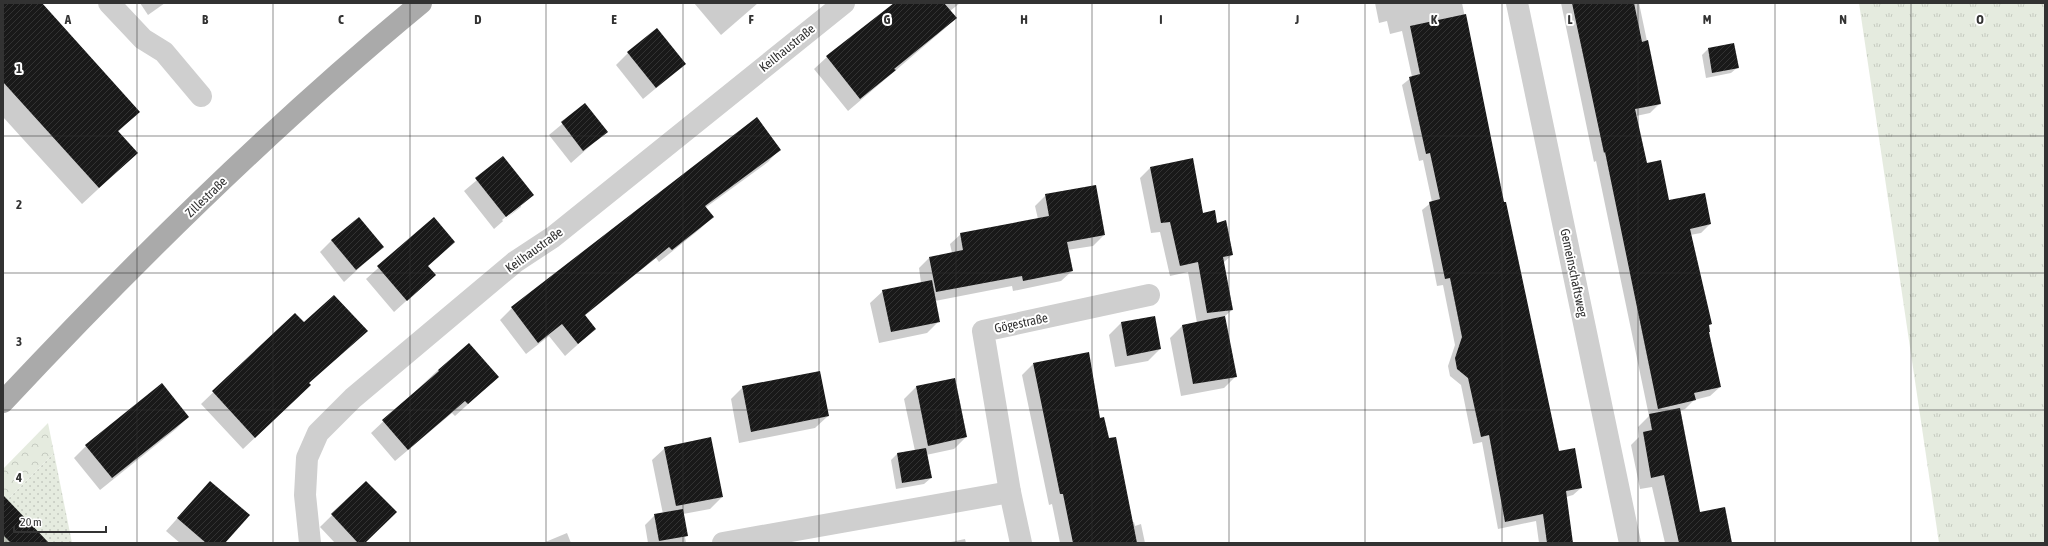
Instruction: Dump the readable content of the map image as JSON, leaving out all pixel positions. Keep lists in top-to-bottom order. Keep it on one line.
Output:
{"streets":{"main road":["Zillestraße"],"street":["Keilhaustraße","Gemeinschaftsweg","Gögestraße"]},"scale_bar":"20 m","grid":{"columns":["A","B","C","D","E","F","G","H","I","J","K","L","M","N","O"],"rows":["1","2","3","4"]}}
